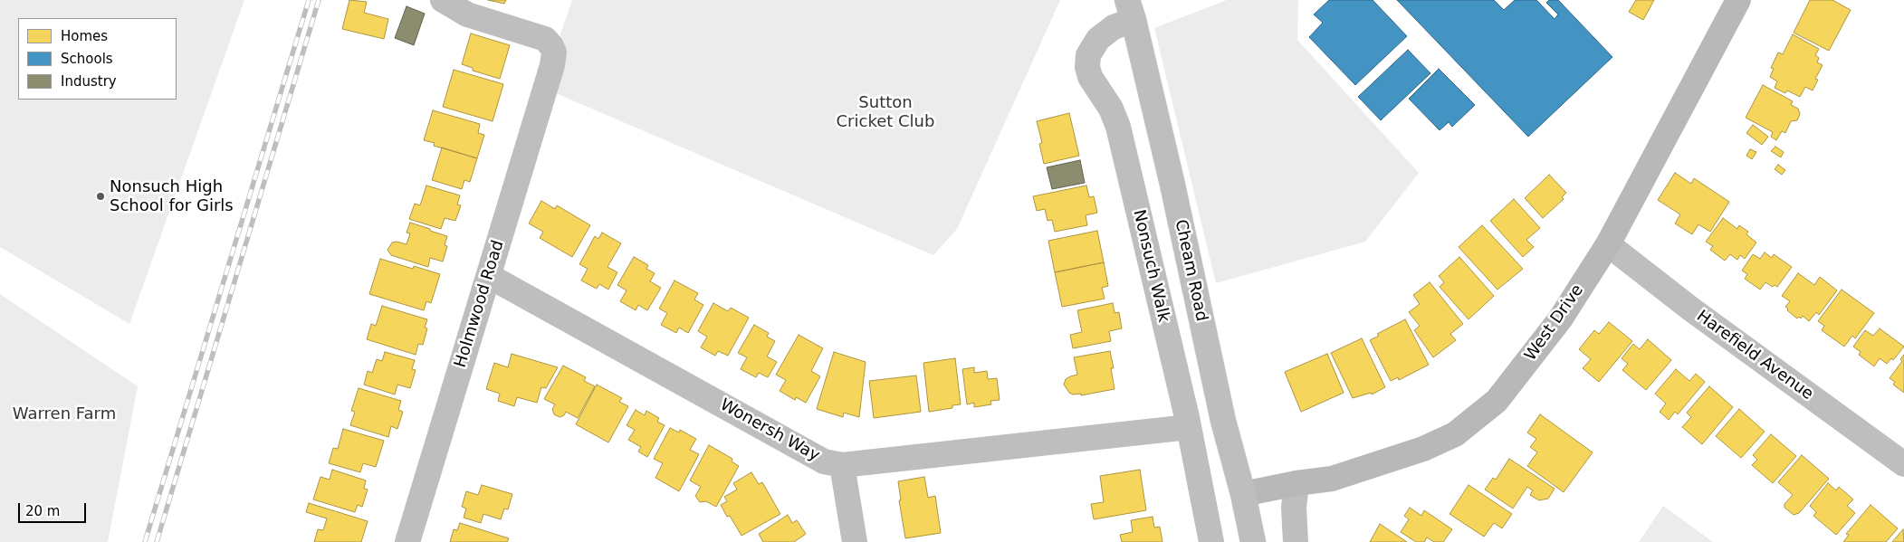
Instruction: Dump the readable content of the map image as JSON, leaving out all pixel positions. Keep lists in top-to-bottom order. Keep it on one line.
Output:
{"streets":{"main road":["Nonsuch Walk","Cheam Road","Holmwood Road","Harefield Avenue","Wonersh Way"],"street":["West Drive"]},"crossings":[["Nonsuch Walk","Cheam Road"],["Nonsuch Walk","Wonersh Way"],["Cheam Road","West Drive"],["Holmwood Road","Wonersh Way"],["West Drive","Harefield Avenue"]],"parks":["Sutton Cricket Club","Warren Farm"],"places":["Nonsuch High School for Girls"],"legend":["Homes","Schools","Industry"],"scale_bar":"20 m"}
